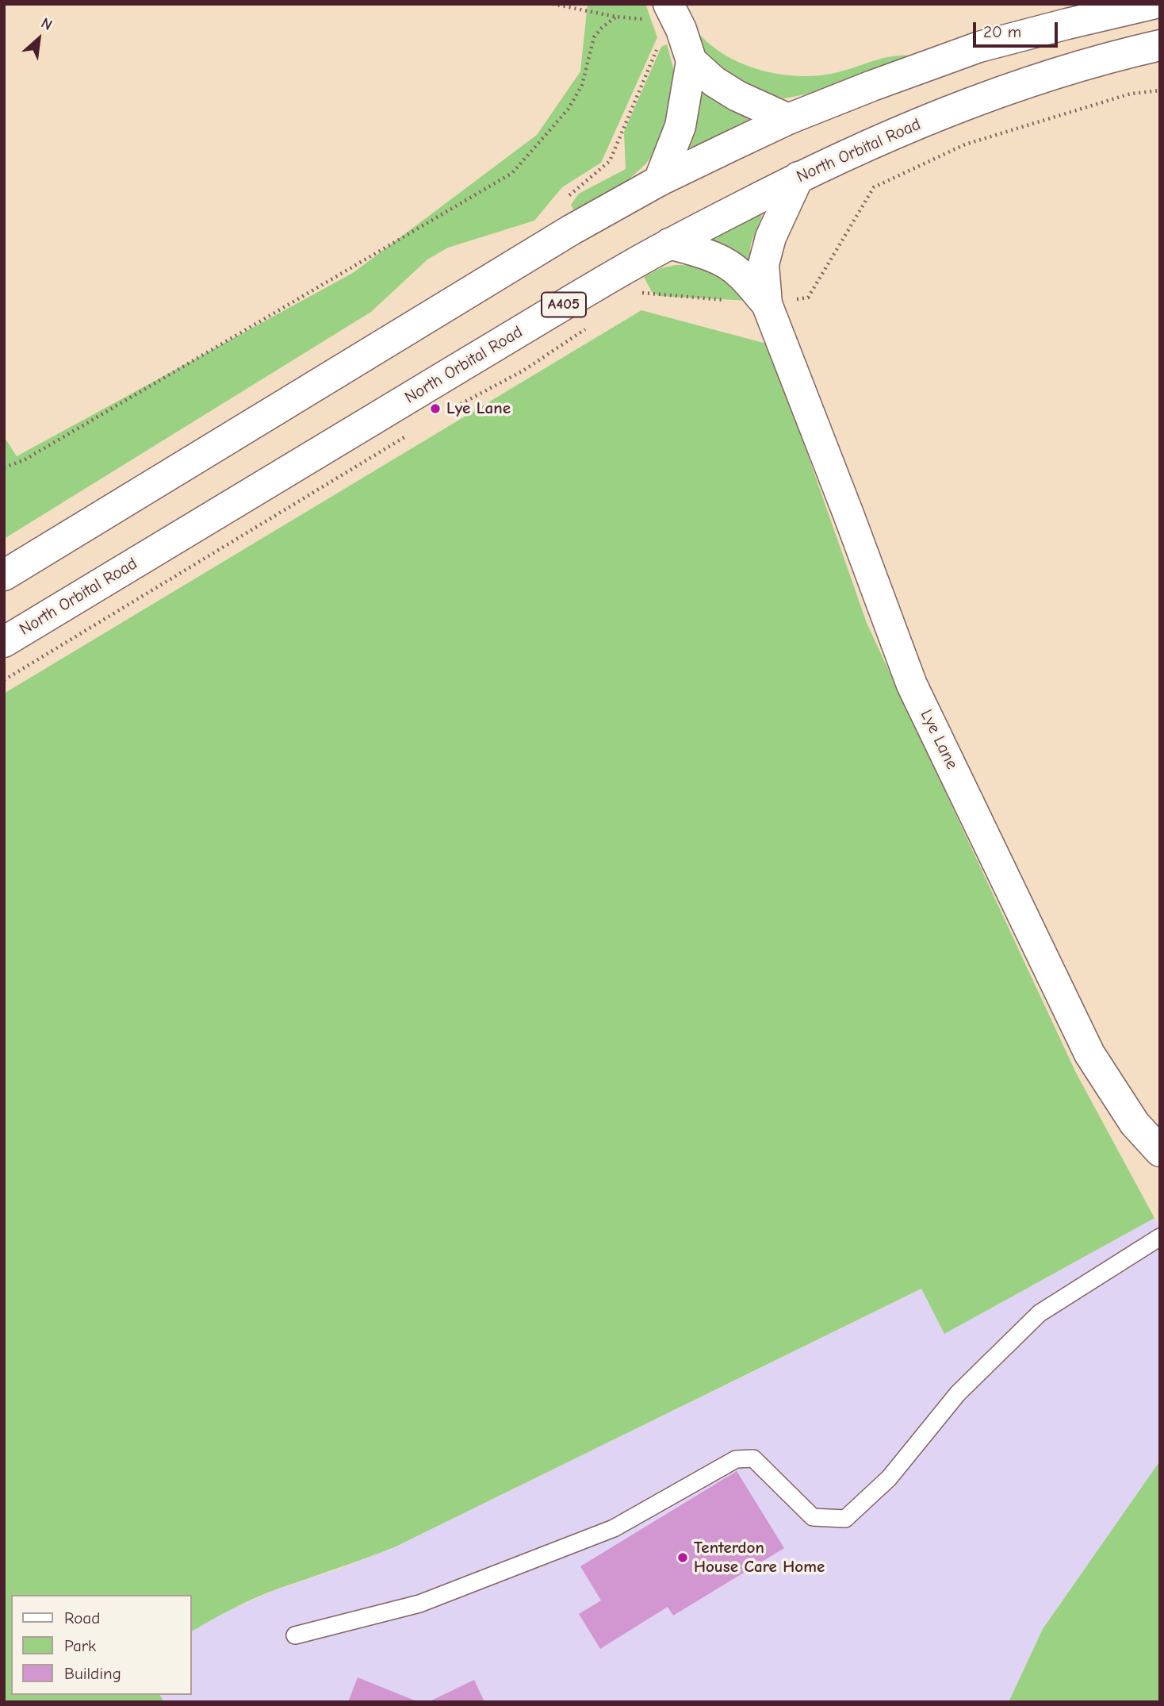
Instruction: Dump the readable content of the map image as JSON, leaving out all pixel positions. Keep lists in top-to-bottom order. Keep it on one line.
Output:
{"streets":{"main road":["North Orbital Road","A405","Lye Lane"]},"crossings":[["North Orbital Road","Lye Lane"]],"places":["Lye Lane","Tenterdon House Care Home"],"legend":["Road","Park","Building"],"scale_bar":"20 m","north":"top right"}
